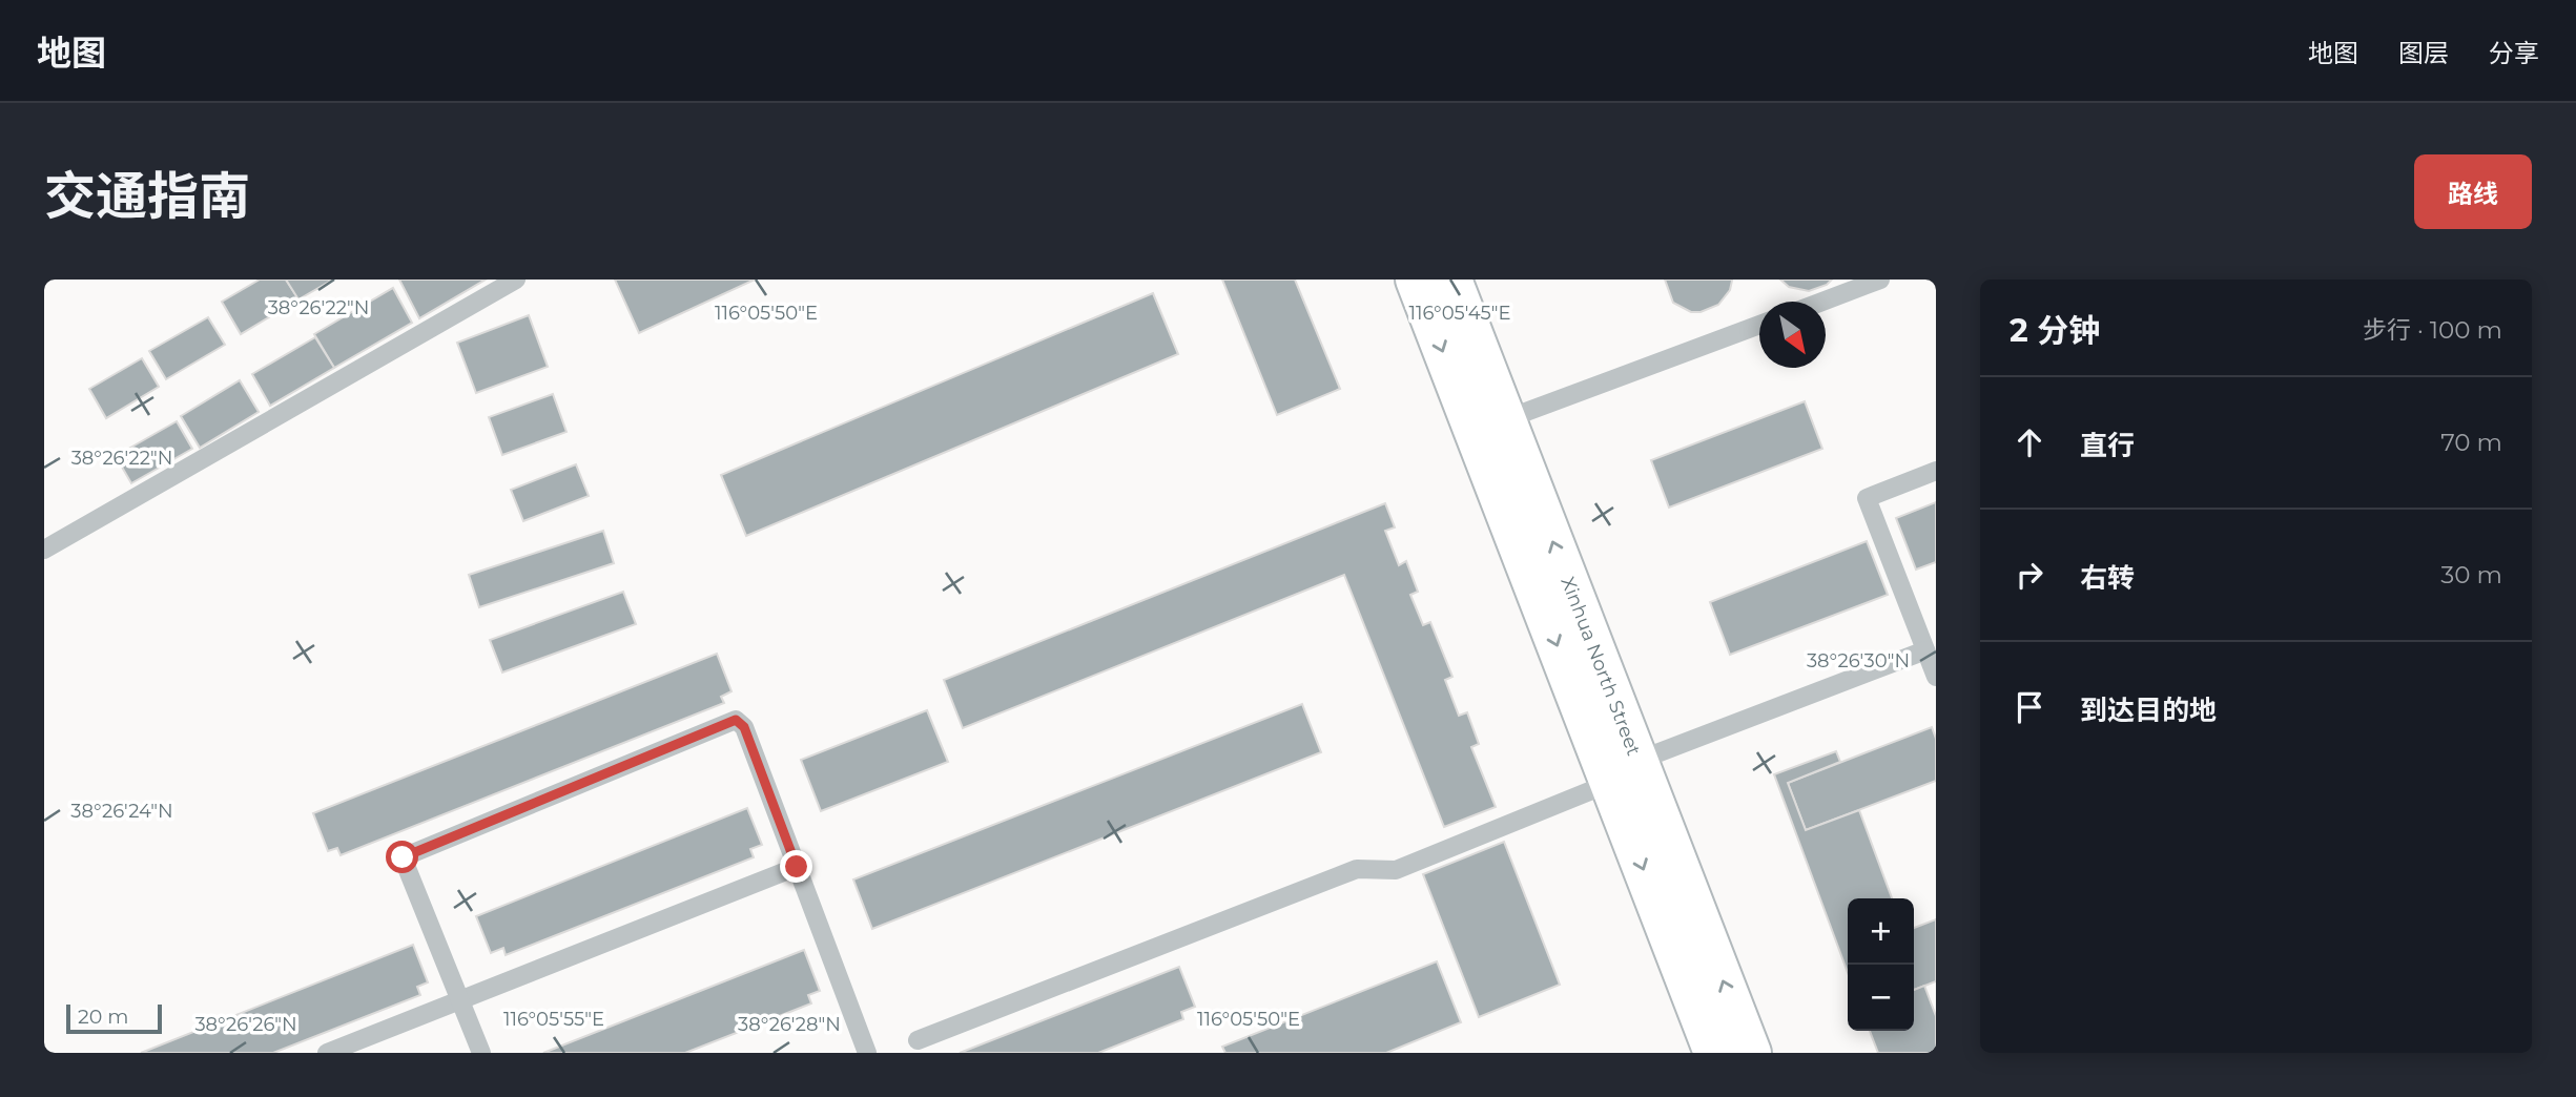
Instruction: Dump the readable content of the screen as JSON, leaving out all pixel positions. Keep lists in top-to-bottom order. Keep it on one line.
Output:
{"streets":{"main road":["Xinhua North Street"]},"scale_bar":"20 m","north":"bottom right","page":{"header":"地图","nav":["地图","图层","分享"],"title":"交通指南","buttons":"路线","heading":["2 分钟","步行 · 100 m"],"list":[["直行","70 m"],["右转","30 m"],"到达目的地"],"map_buttons":["+","−"],"scale":"20 m"},"coordinates":["38°26'22\"N","116°05'50\"E","116°05'45\"E","38°26'30\"N","38°26'24\"N","116°05'55\"E","38°26'26\"N","38°26'28\"N"]}
